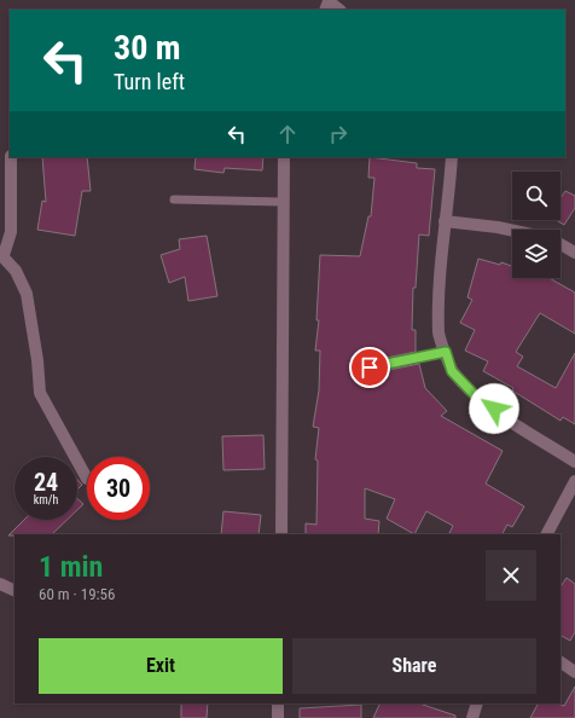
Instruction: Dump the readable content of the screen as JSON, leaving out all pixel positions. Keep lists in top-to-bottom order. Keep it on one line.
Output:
{"page":{"turn":["30 m","Turn left"],"speed":"24 km/h","limit":"30","heading":["1 min","60 m · 19:56"],"buttons":["Exit","Share"]}}
